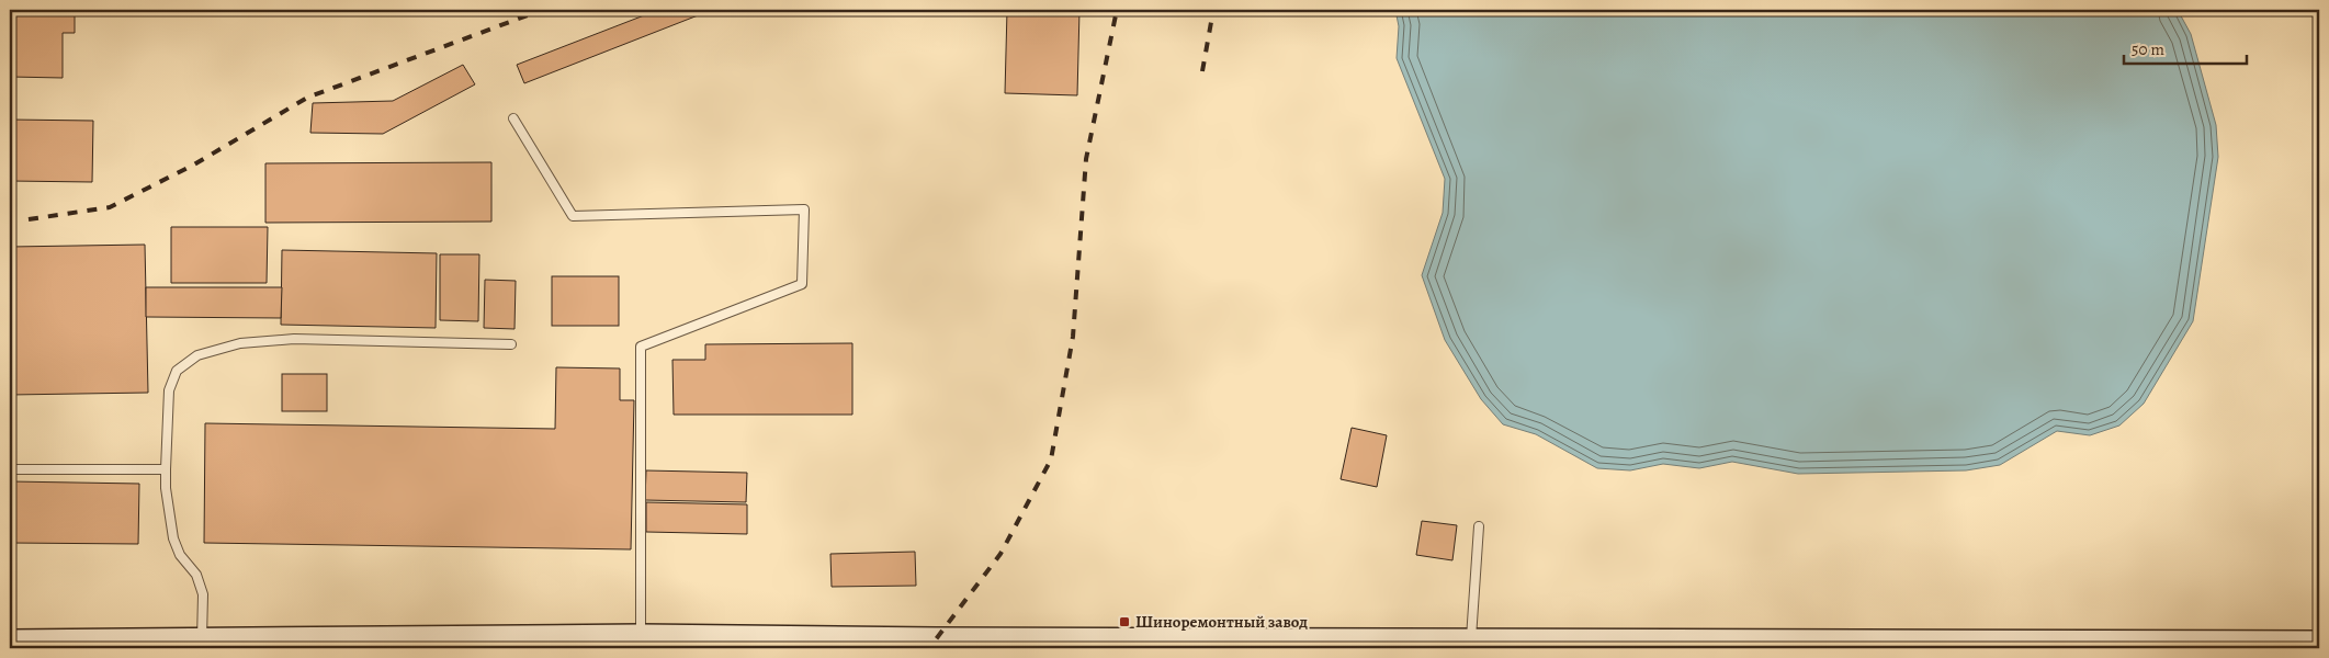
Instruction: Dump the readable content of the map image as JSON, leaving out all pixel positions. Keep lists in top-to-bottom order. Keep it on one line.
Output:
{"places":{"transit":["Шиноремонтный завод"]},"scale_bar":"50 m"}
